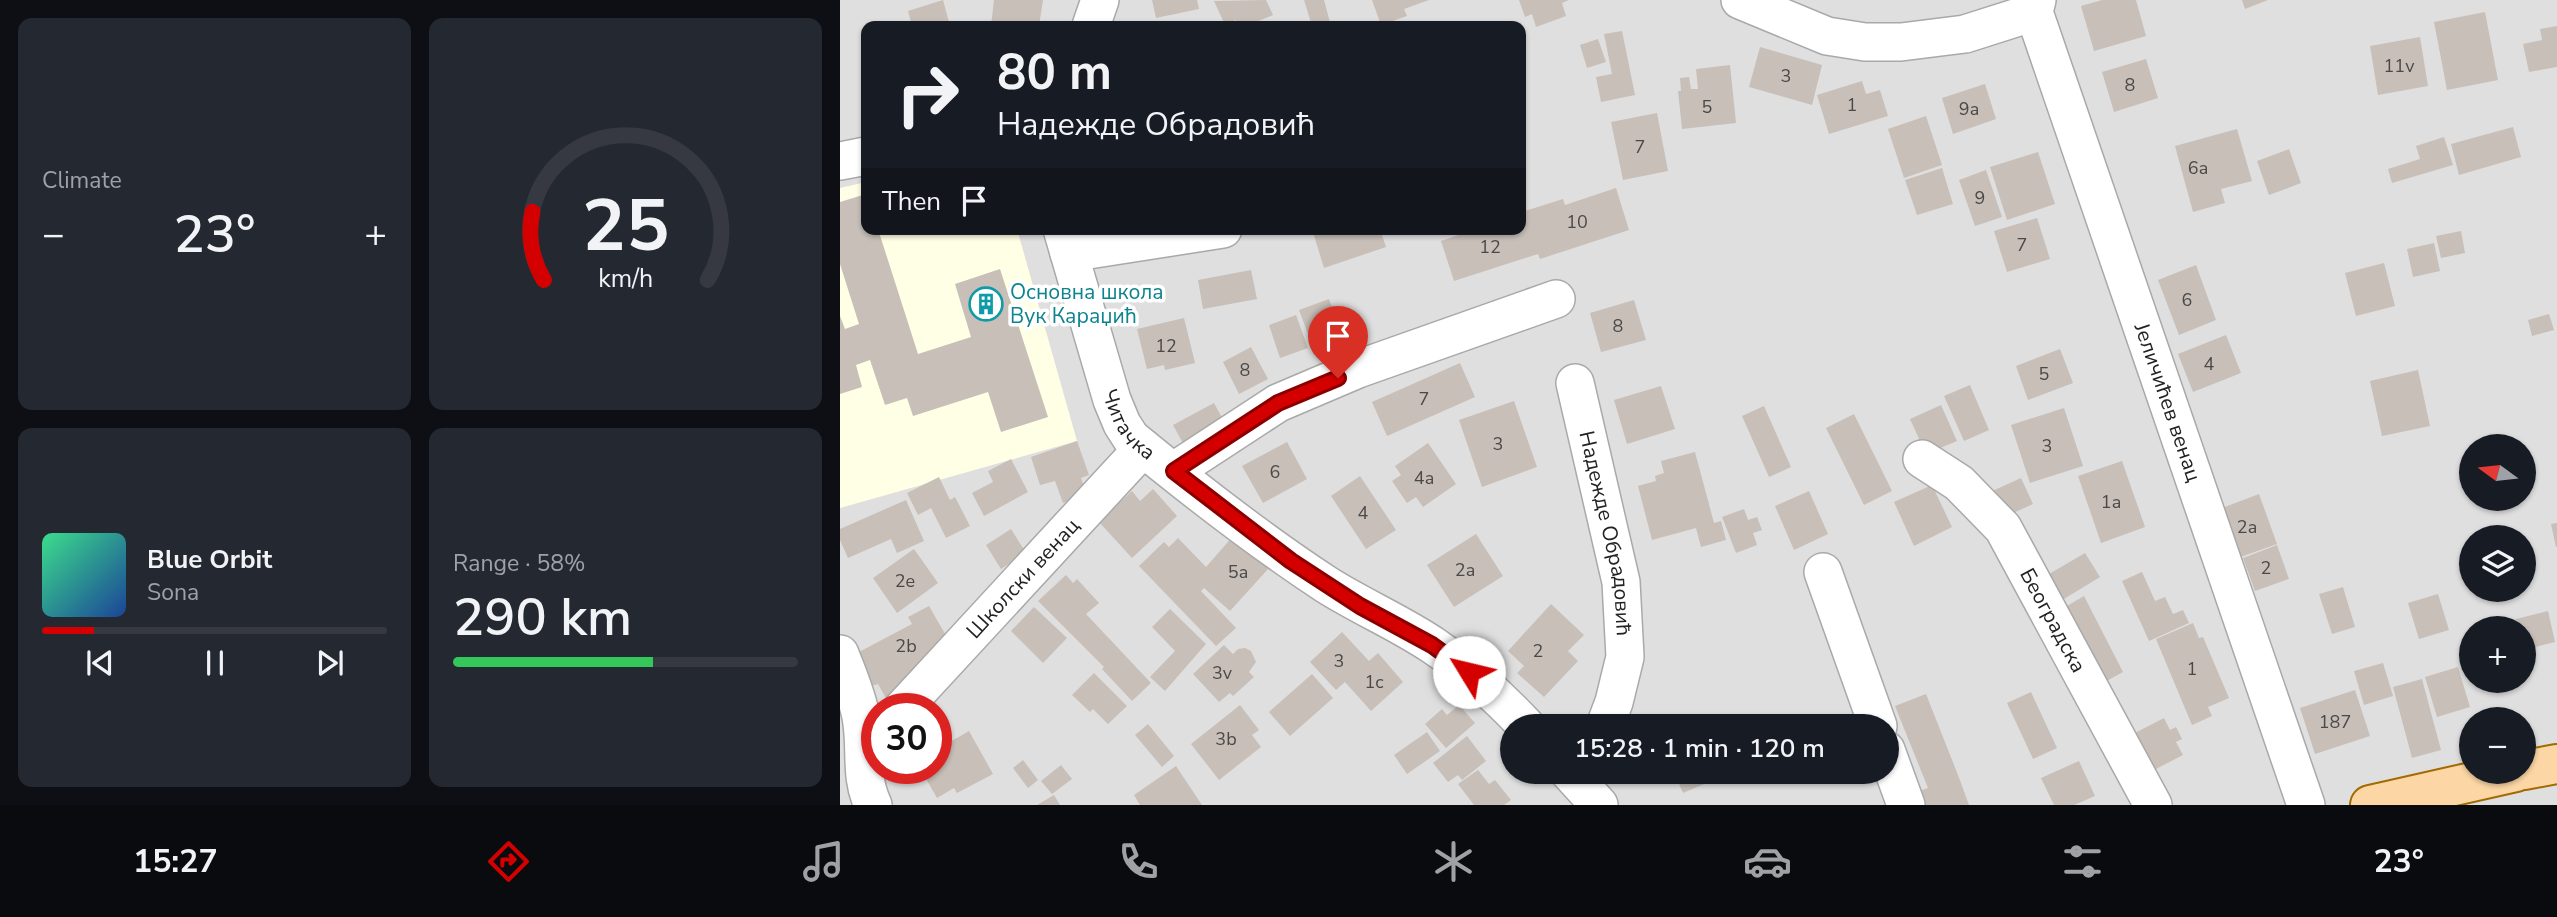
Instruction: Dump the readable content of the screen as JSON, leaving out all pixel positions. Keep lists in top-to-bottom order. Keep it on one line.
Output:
{"streets":{"street":["Јеличићев венац","Читачка","Надежде Обрадовић","Школски венац","Београдска"]},"crossings":[["Читачка","Школски венац"]],"places":{"building":["Основна школа Вук Караџић"]},"house_numbers":["11v","3","8","1","5","9a","7","6a","9","10","7","12","6","8","12","4","8","5","7","3","3","6","4a","1a","4","2a","2","2a","5a","2e","2b","2","3","1","3v","1c","187","3b"],"north":"left","page":{"tile":["Climate",["Range · 58%","290 km"]],"turn":["80 m","Надежде Обрадовић"],"then":"Then","heat":["−","23°","+"],"map_buttons":["+","−"],"song":["Blue Orbit","Sona"],"limit":"30","trip":"15:28 · 1 min · 120 m","tabs":["15:27","23°"],"gauge":["25","km/h"]}}
